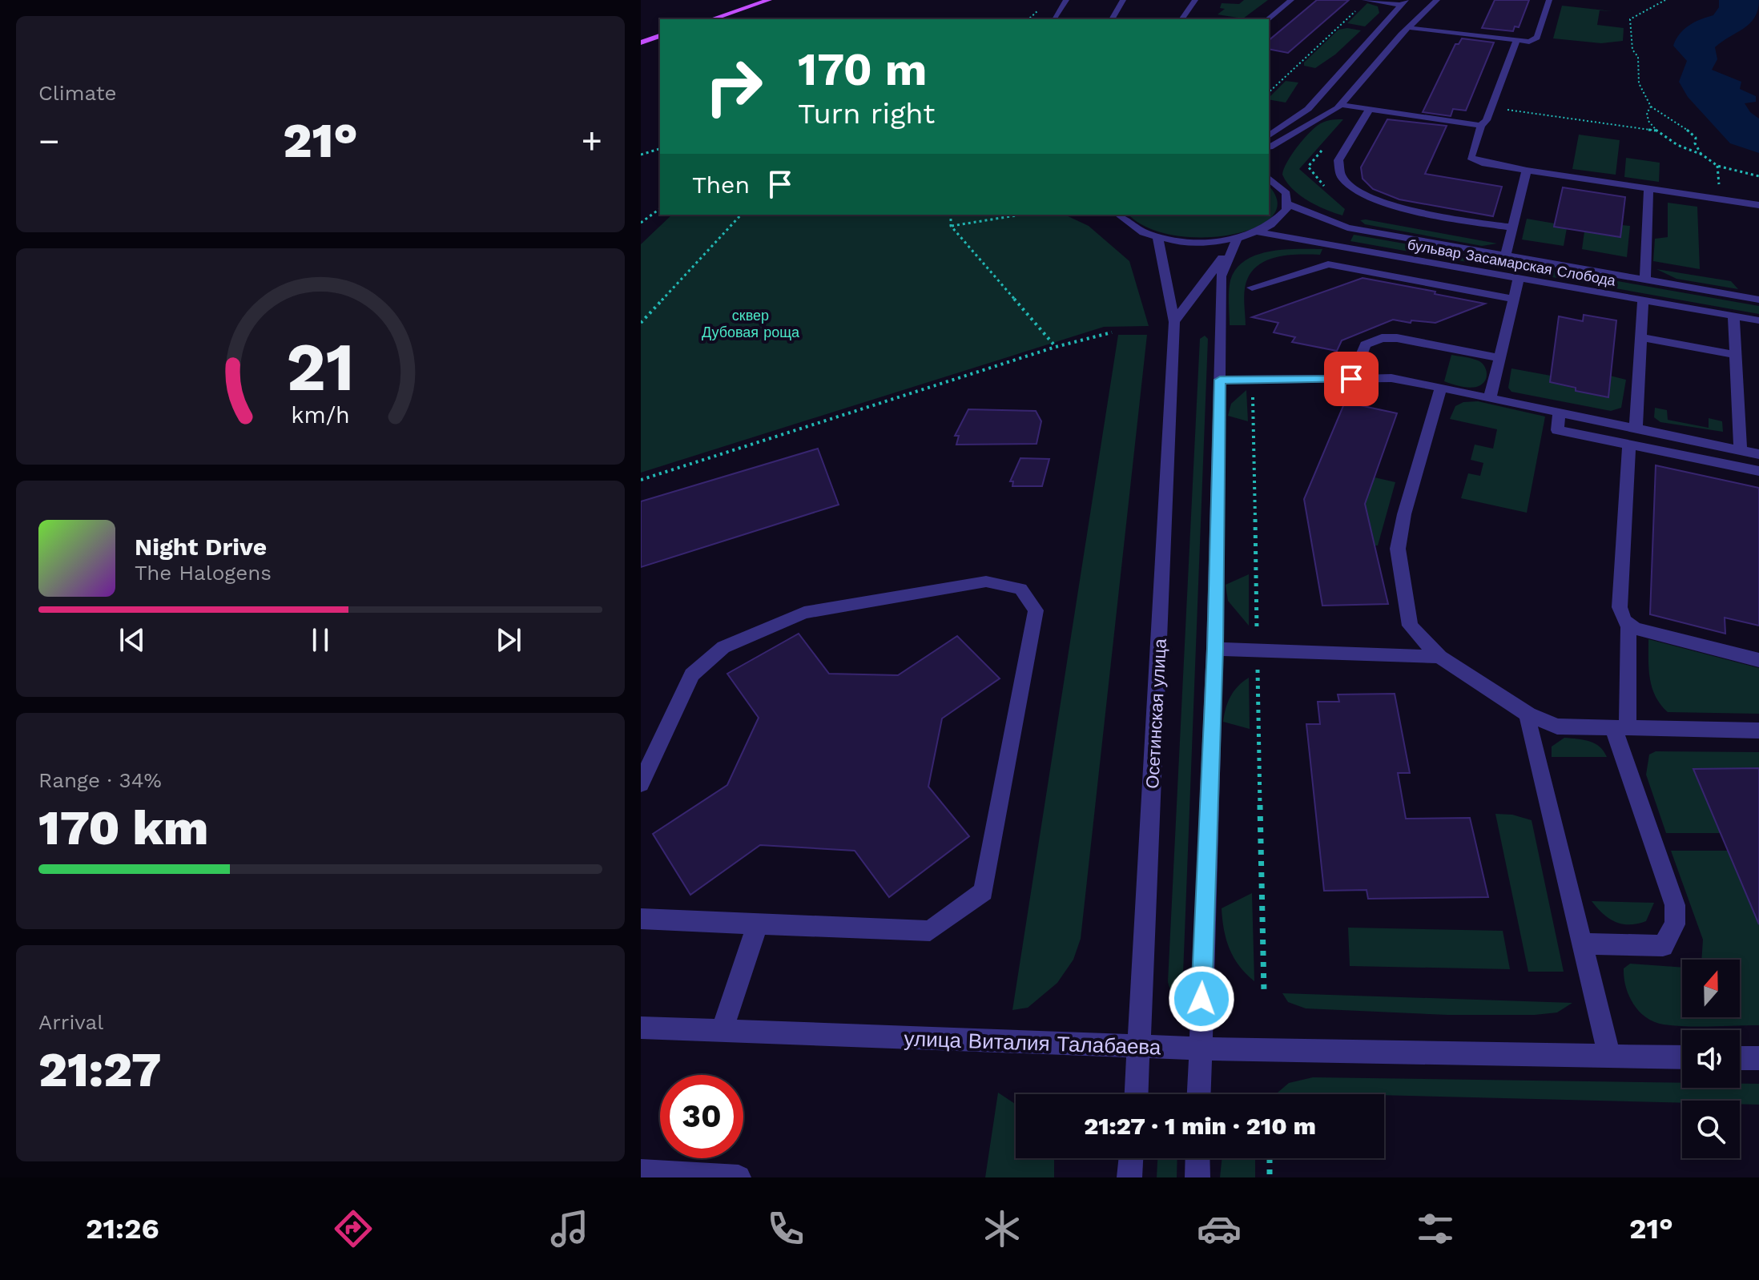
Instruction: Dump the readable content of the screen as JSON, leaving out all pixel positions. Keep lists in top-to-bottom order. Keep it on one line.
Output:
{"streets":{"street":["бульвар Засамарская Слобода","Осетинская улица","улица Виталия Талабаева"]},"crossings":[["Осетинская улица","улица Виталия Талабаева"]],"parks":["сквер Дубовая роща"],"north":"top","page":{"tile":["Climate",["Range · 34%","170 km"],["Arrival","21:27"]],"turn":["170 m","Turn right"],"heat":["−","21°","+"],"then":"Then","song":["Night Drive","The Halogens"],"limit":"30","trip":"21:27 · 1 min · 210 m","tabs":["21:26","21°"],"gauge":["21","km/h"]}}
